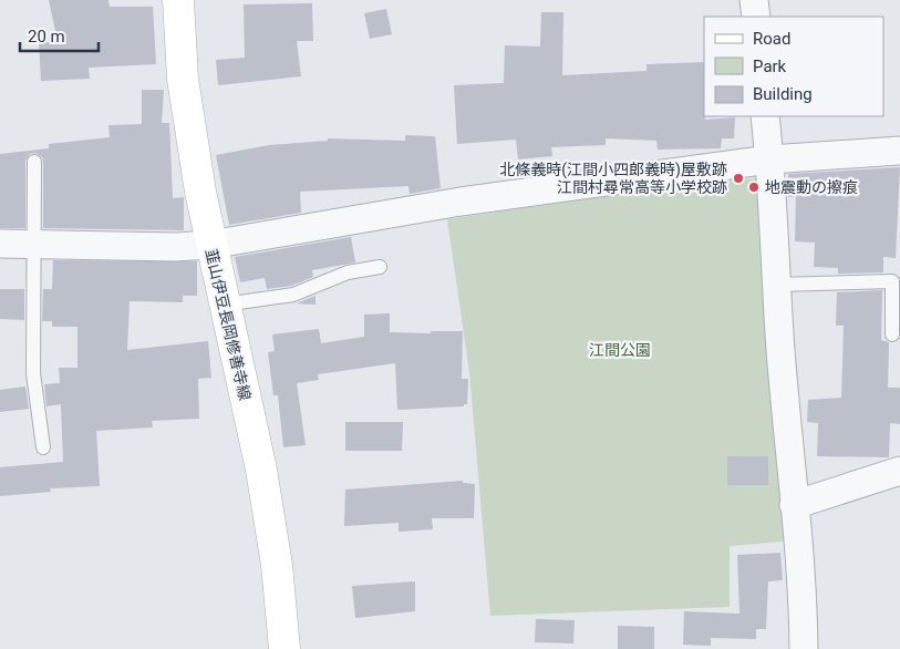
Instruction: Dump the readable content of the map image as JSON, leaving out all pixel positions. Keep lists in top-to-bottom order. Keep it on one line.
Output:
{"streets":{"main road":["韮山伊豆長岡修善寺線"]},"parks":["江間公園"],"places":["北條義時(江間小四郎義時)屋敷跡 江間村尋常高等小学校跡","地震動の擦痕"],"legend":["Road","Park","Building"],"scale_bar":"20 m"}
